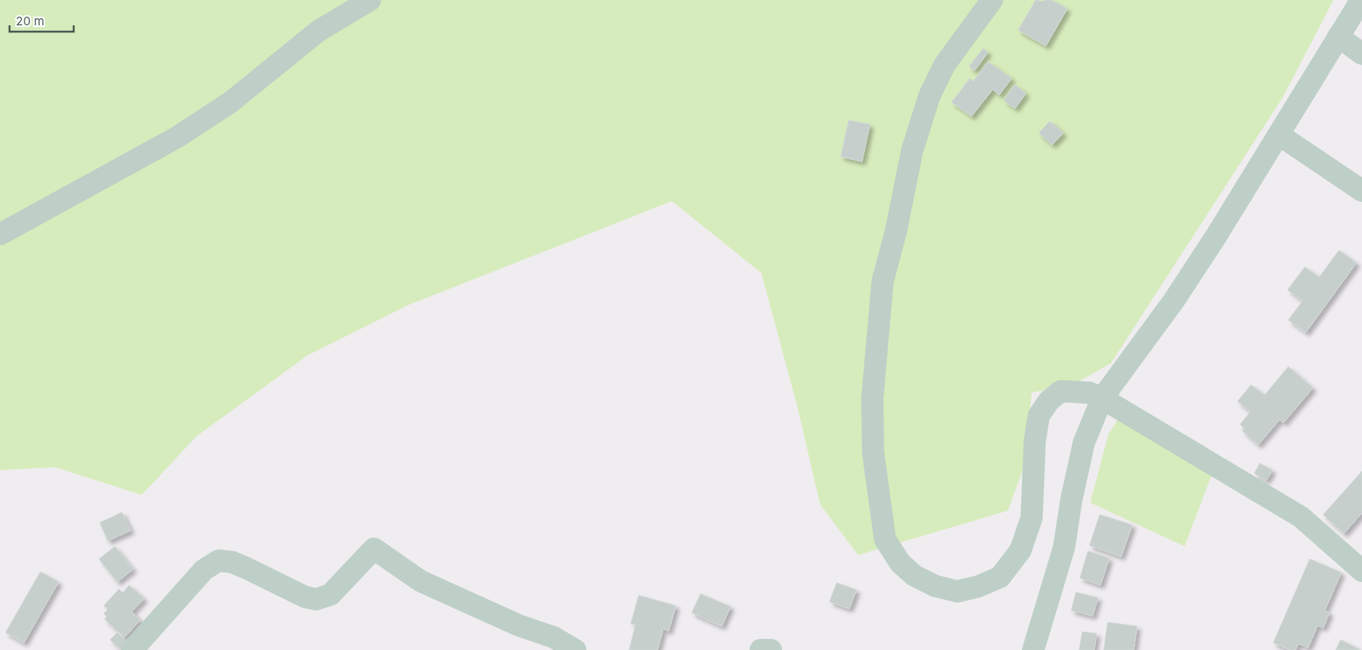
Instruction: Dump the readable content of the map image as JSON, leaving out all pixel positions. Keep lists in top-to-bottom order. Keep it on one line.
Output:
{"scale_bar":"20 m"}
